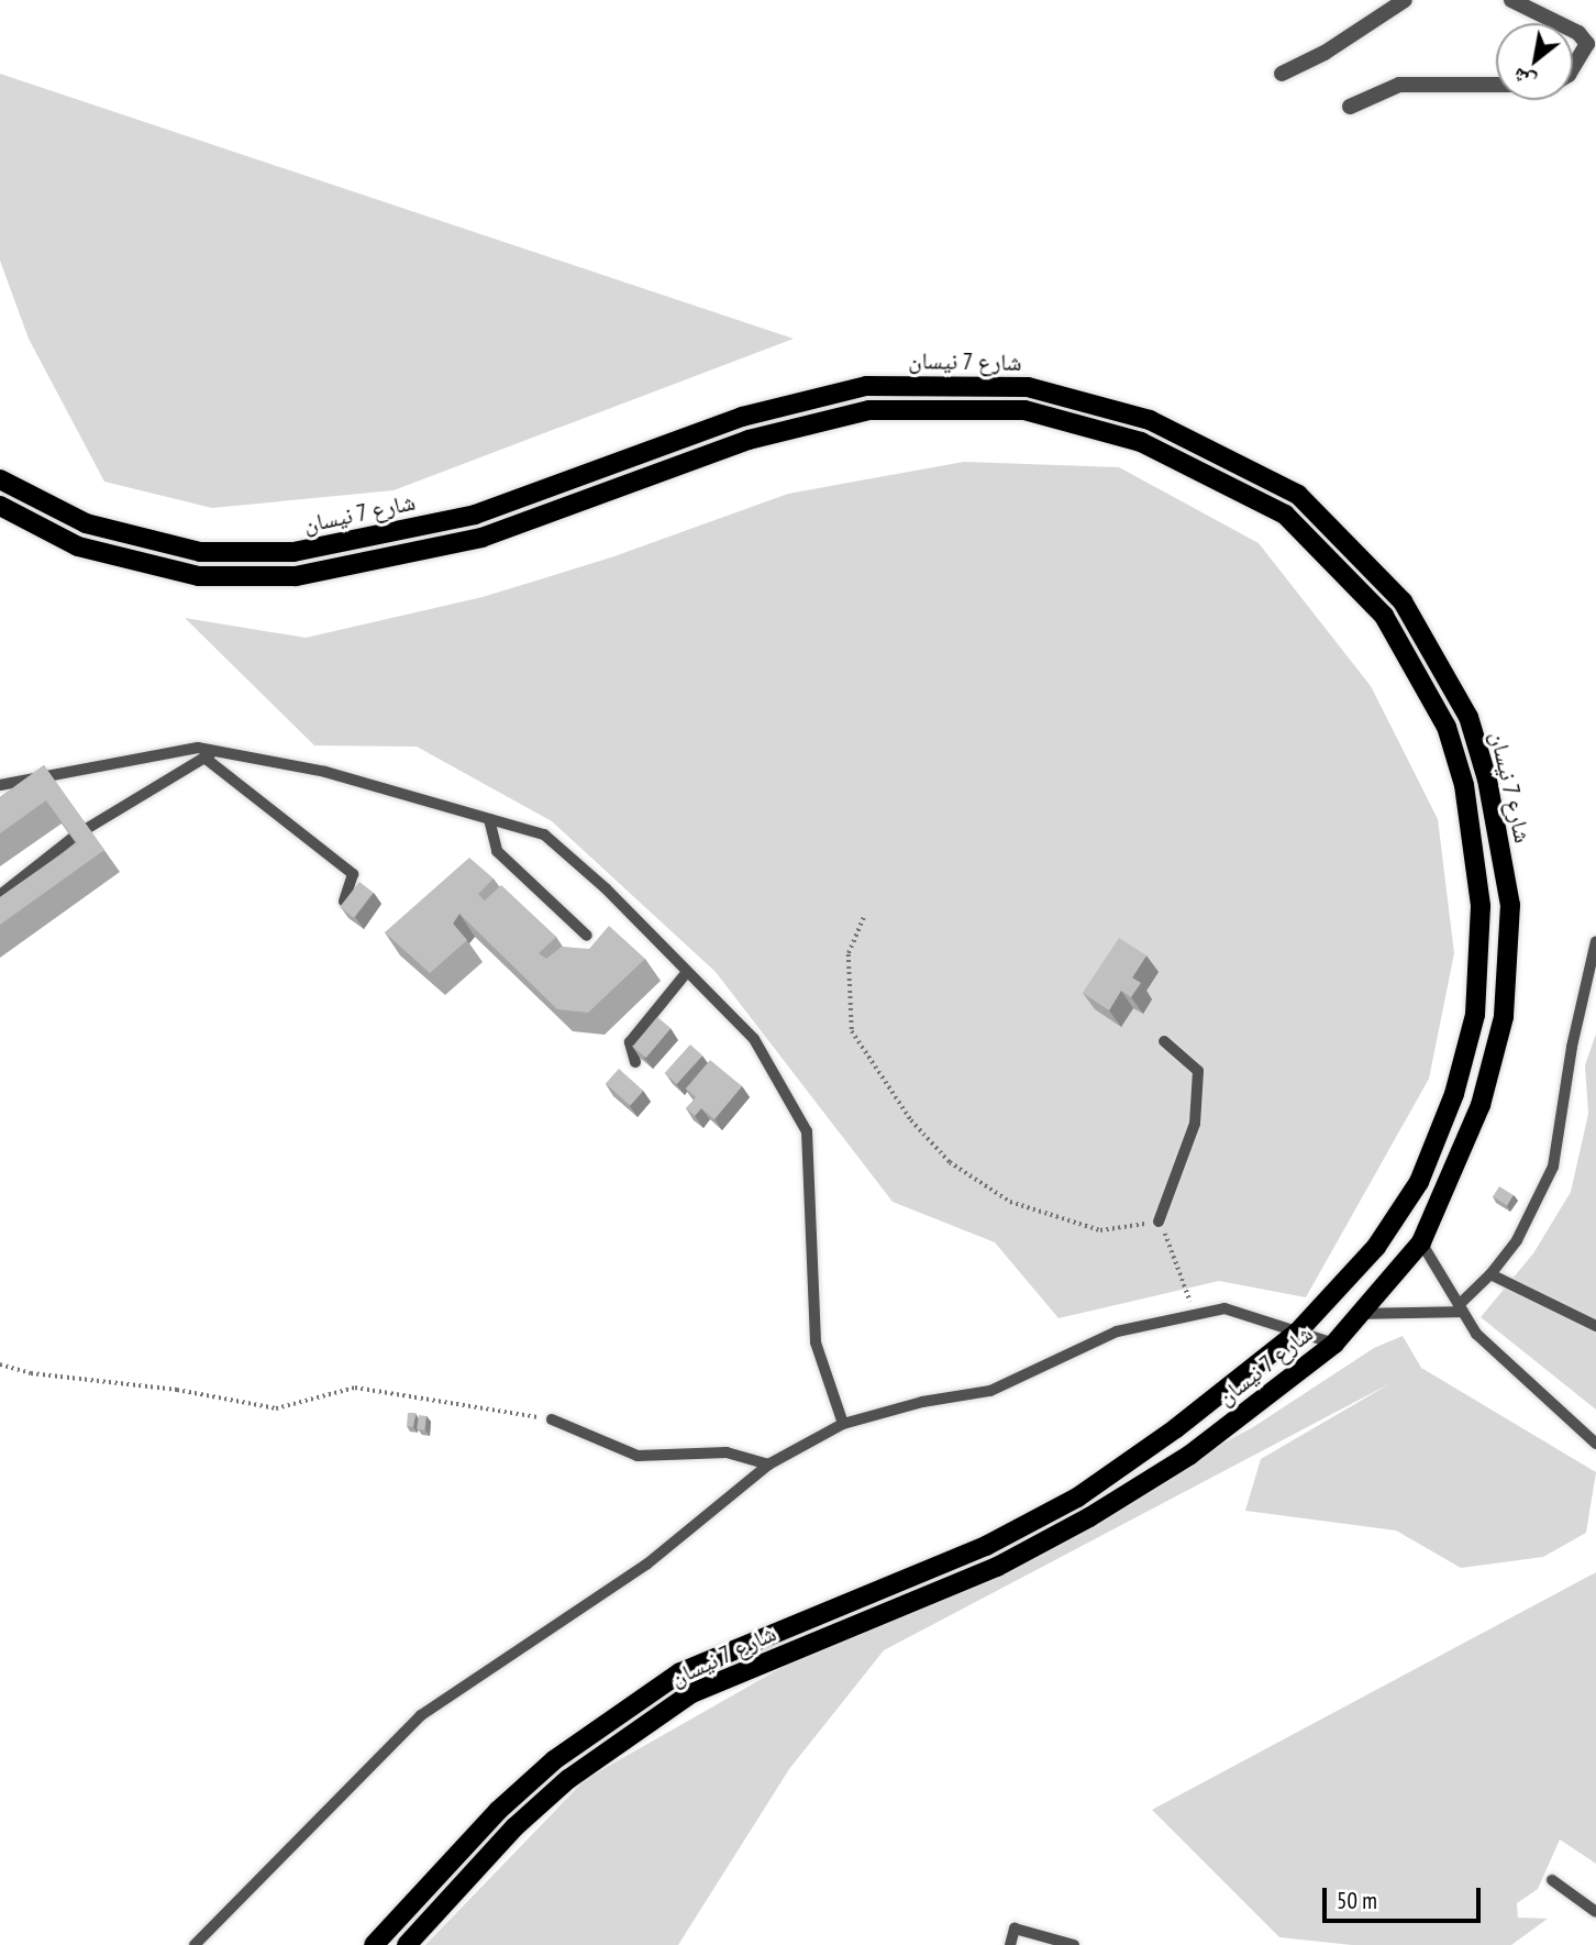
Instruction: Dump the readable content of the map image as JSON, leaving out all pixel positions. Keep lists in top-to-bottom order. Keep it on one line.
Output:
{"streets":{"main road":["شارع 7 نيسان"]},"scale_bar":"50 m","north":"bottom left"}
